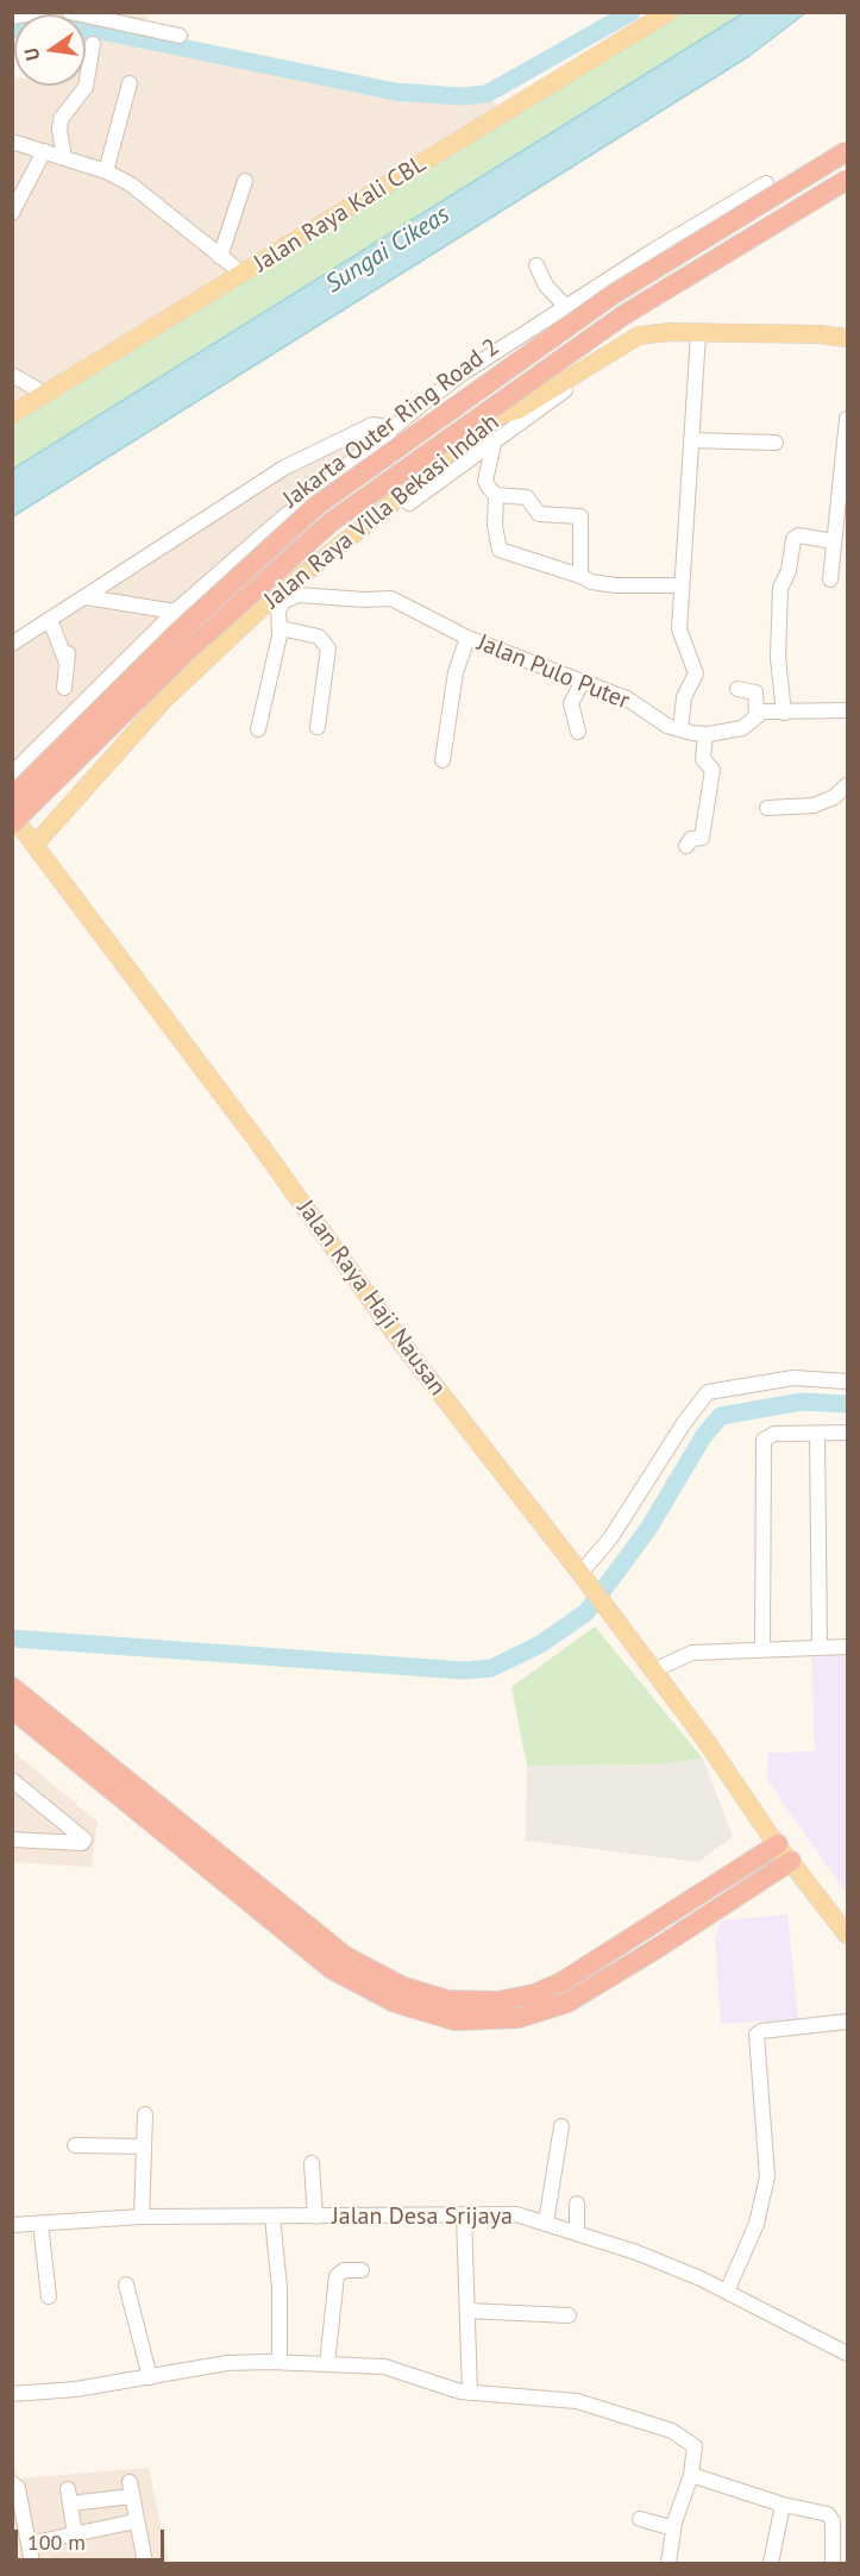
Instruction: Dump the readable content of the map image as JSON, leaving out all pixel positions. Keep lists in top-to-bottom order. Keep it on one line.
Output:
{"streets":{"highway":["Jakarta Outer Ring Road 2"],"main road":["Jalan Raya Kali CBL","Jalan Raya Villa Bekasi Indah","Jalan Raya Haji Nausan"],"street":["Jalan Pulo Puter","Jalan Desa Srijaya"]},"crossings":[["Jalan Raya Villa Bekasi Indah","Jalan Pulo Puter"],["Jalan Raya Villa Bekasi Indah","Jalan Raya Haji Nausan"]],"water":["Sungai Cikeas"],"scale_bar":"100 m","north":"left"}
